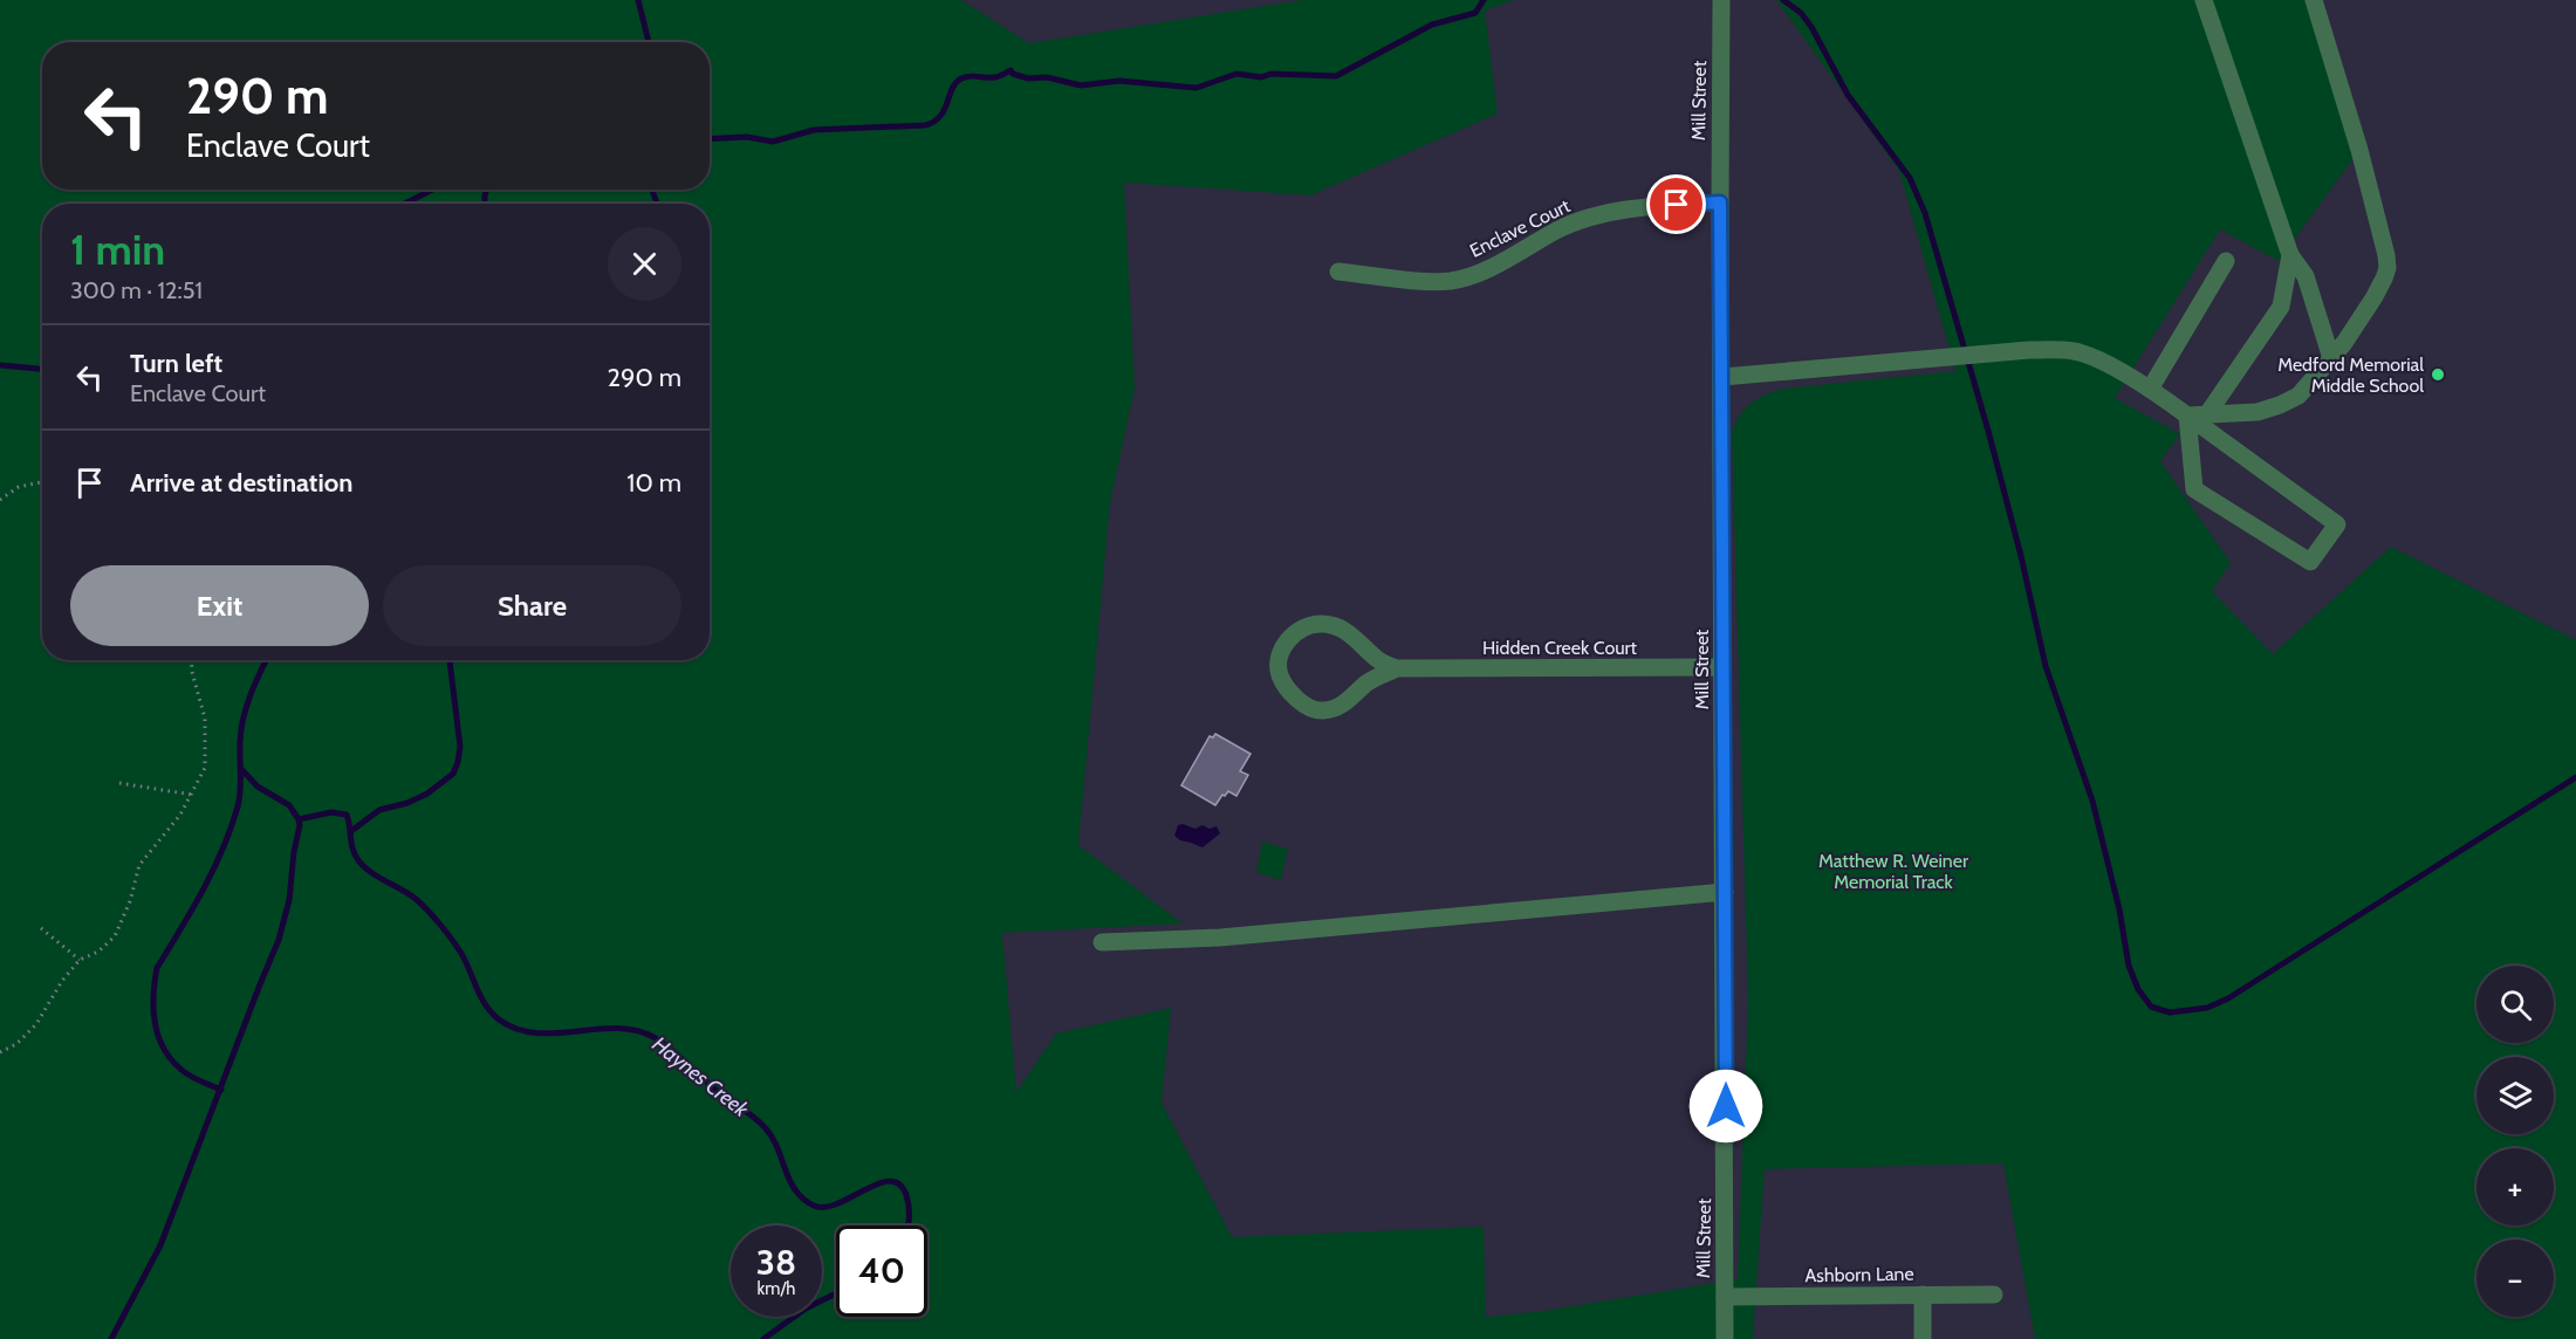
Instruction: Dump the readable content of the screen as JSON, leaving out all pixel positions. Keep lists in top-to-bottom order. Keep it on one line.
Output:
{"streets":{"street":["Mill Street","Enclave Court","Hidden Creek Court","Ashborn Lane"]},"crossings":[["Mill Street","Enclave Court"],["Mill Street","Hidden Creek Court"],["Mill Street","Ashborn Lane"]],"water":["Haynes Creek"],"parks":["Matthew R. Weiner Memorial Track"],"places":["Medford Memorial Middle School"],"page":{"turn":["290 m","Enclave Court"],"heading":["1 min","300 m · 12:51"],"list":[{"name":"Turn left","note":"Enclave Court","value":"290 m"},{"name":"Arrive at destination","value":"10 m"}],"buttons":["Exit","Share"],"map_buttons":["+","−"],"speed":"38 km/h","limit":"40"}}
